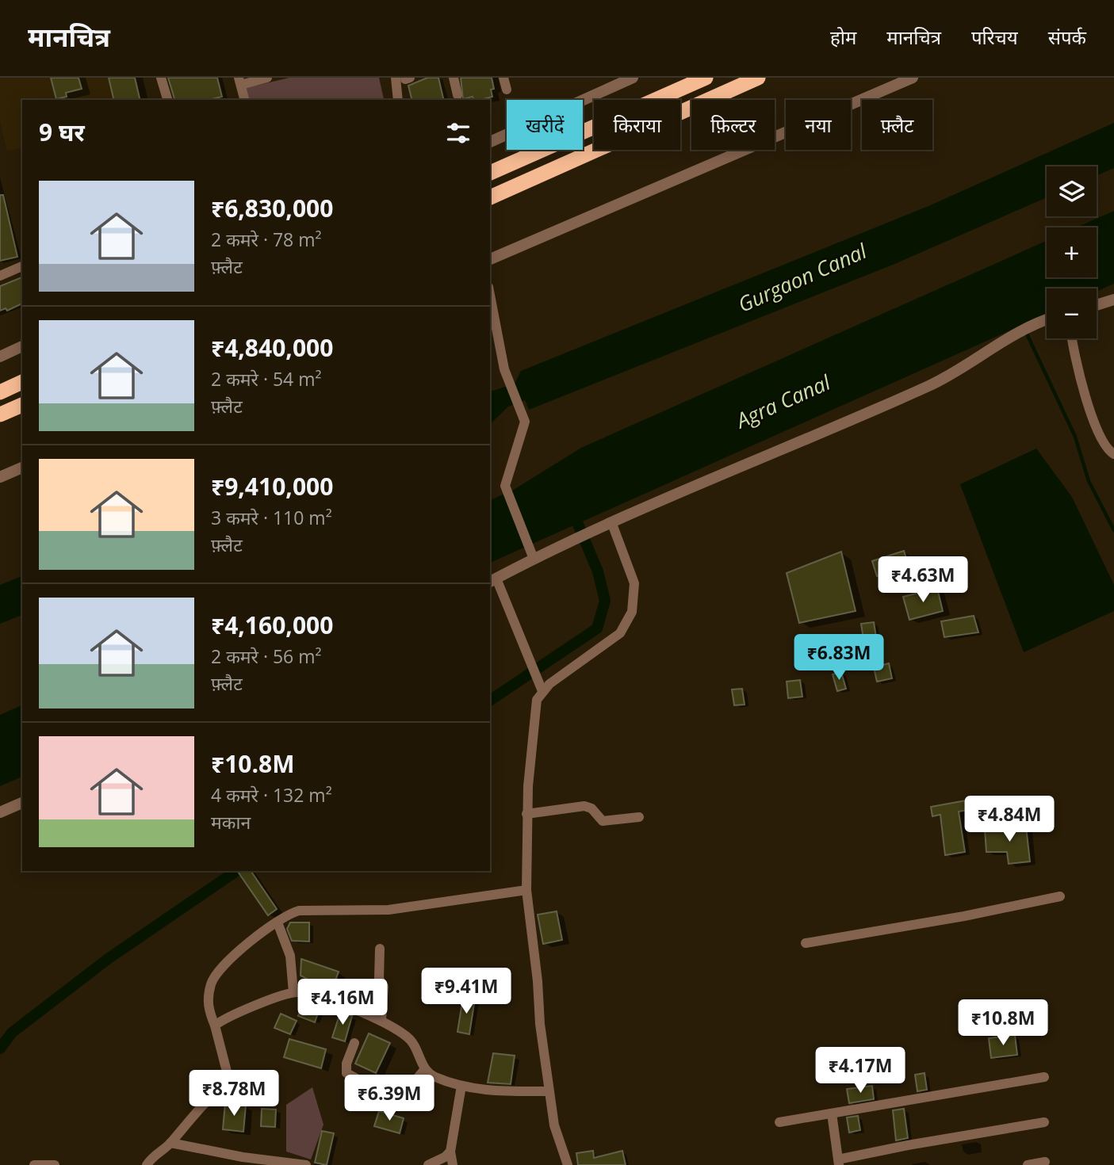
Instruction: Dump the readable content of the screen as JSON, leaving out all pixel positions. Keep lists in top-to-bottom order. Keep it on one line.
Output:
{"water":["Gurgaon Canal","Agra Canal"],"page":{"header":"मानचित्र","nav":["होम","मानचित्र","परिचय","संपर्क"],"chip":["खरीदें","किराया","फ़िल्टर","नया","फ़्लैट"],"heading":"9 घर","map_buttons":["+","−"],"list":[{"name":"₹6,830,000","note":"2 कमरे · 78 m² · फ़्लैट"},{"name":"₹4,840,000","note":"2 कमरे · 54 m² · फ़्लैट"},{"name":"₹9,410,000","note":"3 कमरे · 110 m² · फ़्लैट"},{"name":"₹4,160,000","note":"2 कमरे · 56 m² · फ़्लैट"},{"name":"₹10.8M","note":"4 कमरे · 132 m² · मकान"}],"price":["₹4.63M","₹6.83M","₹4.84M","₹9.41M","₹4.16M","₹10.8M","₹4.17M","₹8.78M","₹6.39M"]}}
